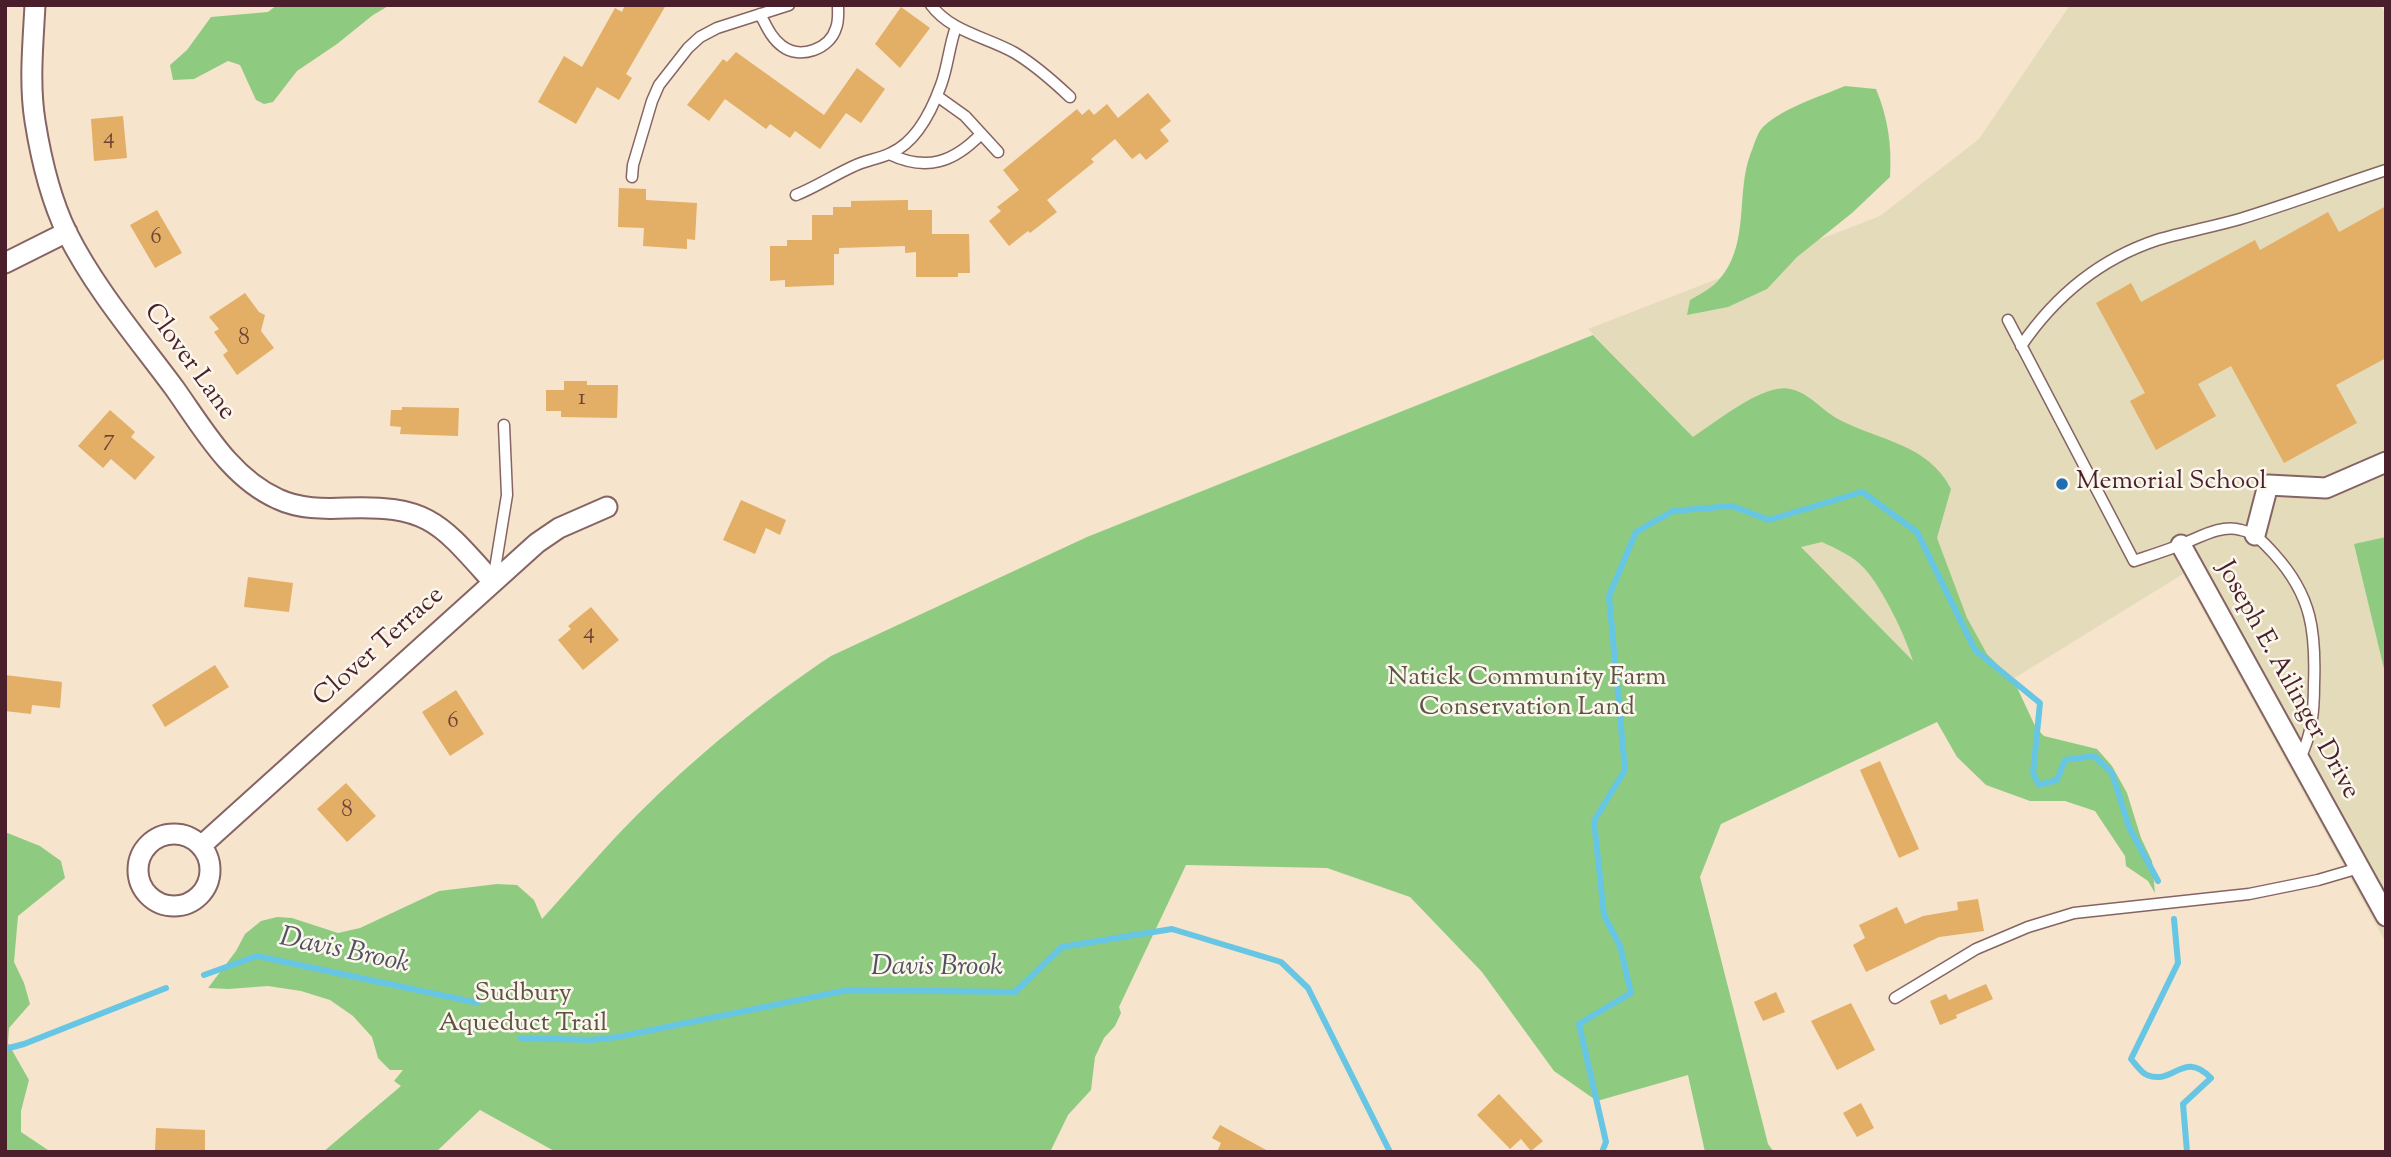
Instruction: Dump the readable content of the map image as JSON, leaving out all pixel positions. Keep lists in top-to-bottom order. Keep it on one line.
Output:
{"streets":{"street":["Clover Lane","Clover Terrace","Joseph E. Ailinger Drive"]},"crossings":[["Clover Lane","Clover Terrace"]],"water":["Davis Brook"],"parks":["Natick Community Farm Conservation Land","Sudbury Aqueduct Trail"],"places":["Memorial School"],"house_numbers":["4","6","8","1","7","4","6","8"]}
